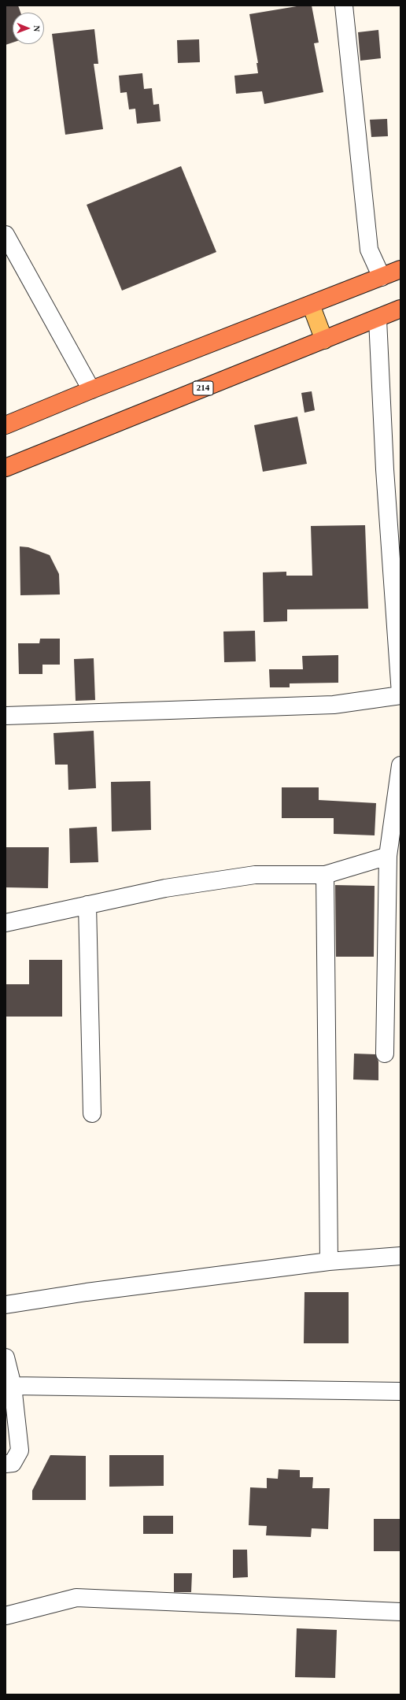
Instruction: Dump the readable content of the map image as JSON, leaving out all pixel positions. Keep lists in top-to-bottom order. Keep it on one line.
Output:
{"streets":{"highway":["214"]},"north":"right"}
